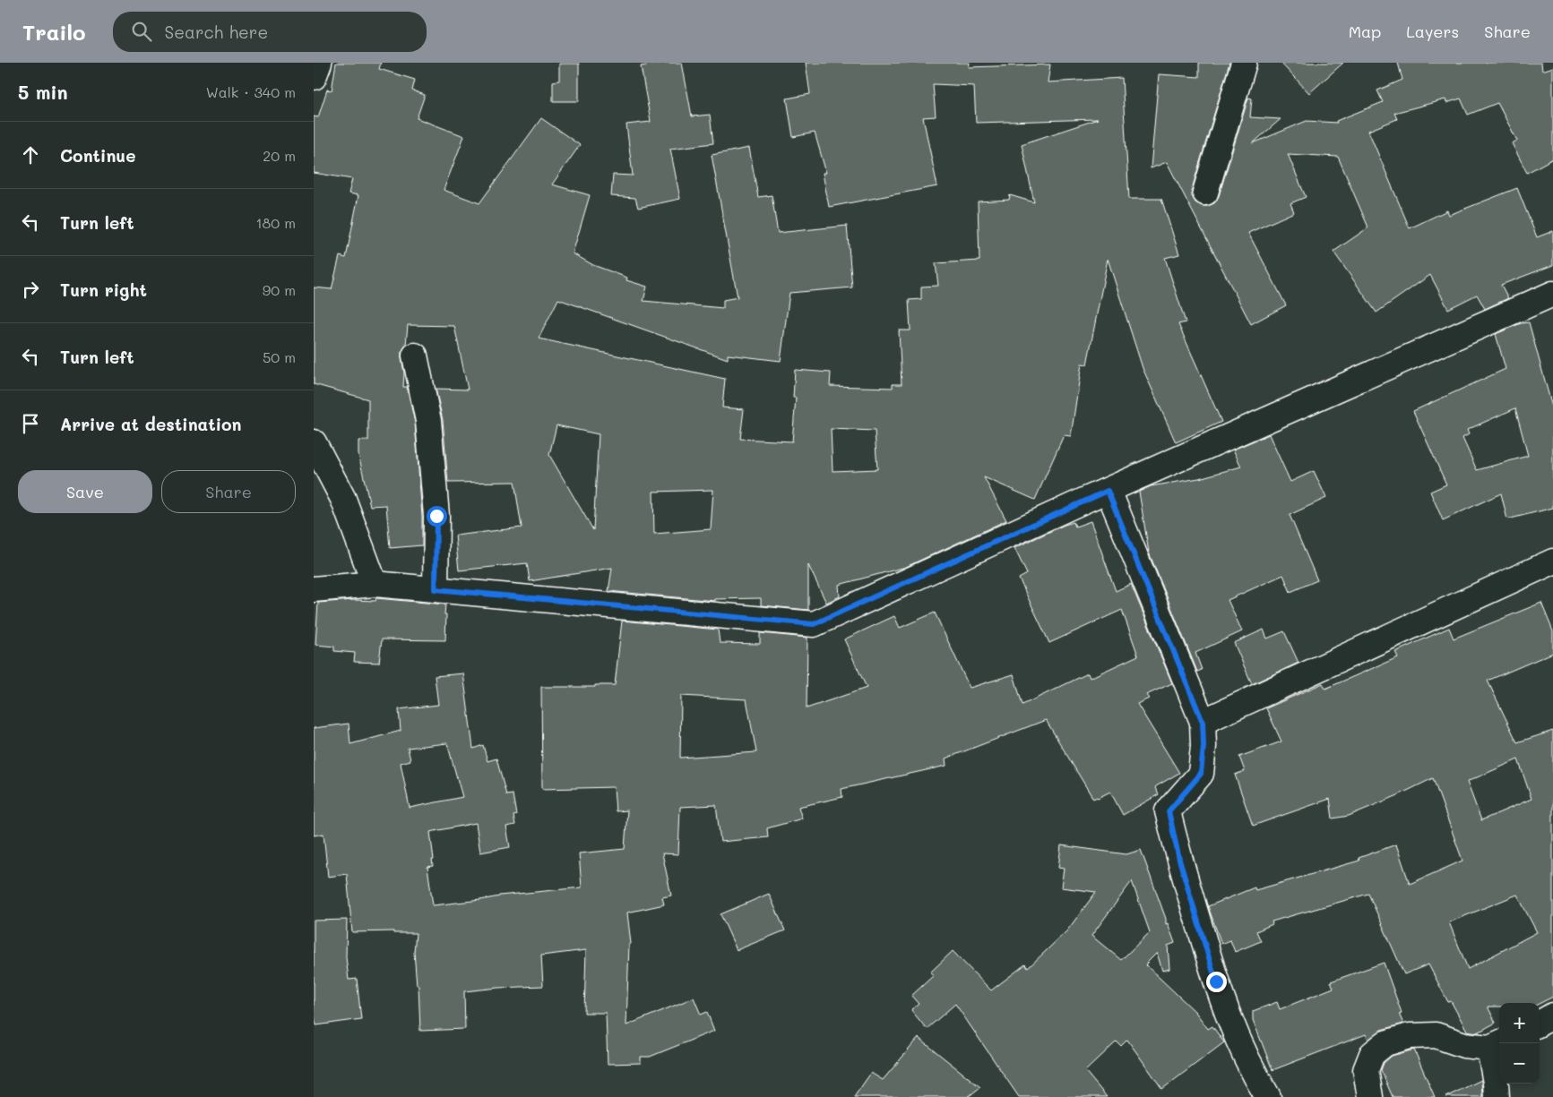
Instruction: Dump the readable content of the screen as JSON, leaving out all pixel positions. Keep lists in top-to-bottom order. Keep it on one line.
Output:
{"page":{"header":"Trailo","search":"Search here","nav":["Map","Layers","Share"],"heading":["5 min","Walk · 340 m"],"list":[["Continue","20 m"],["Turn left","180 m"],["Turn right","90 m"],["Turn left","50 m"],"Arrive at destination"],"buttons":["Save","Share"],"map_buttons":["+","−"]}}
